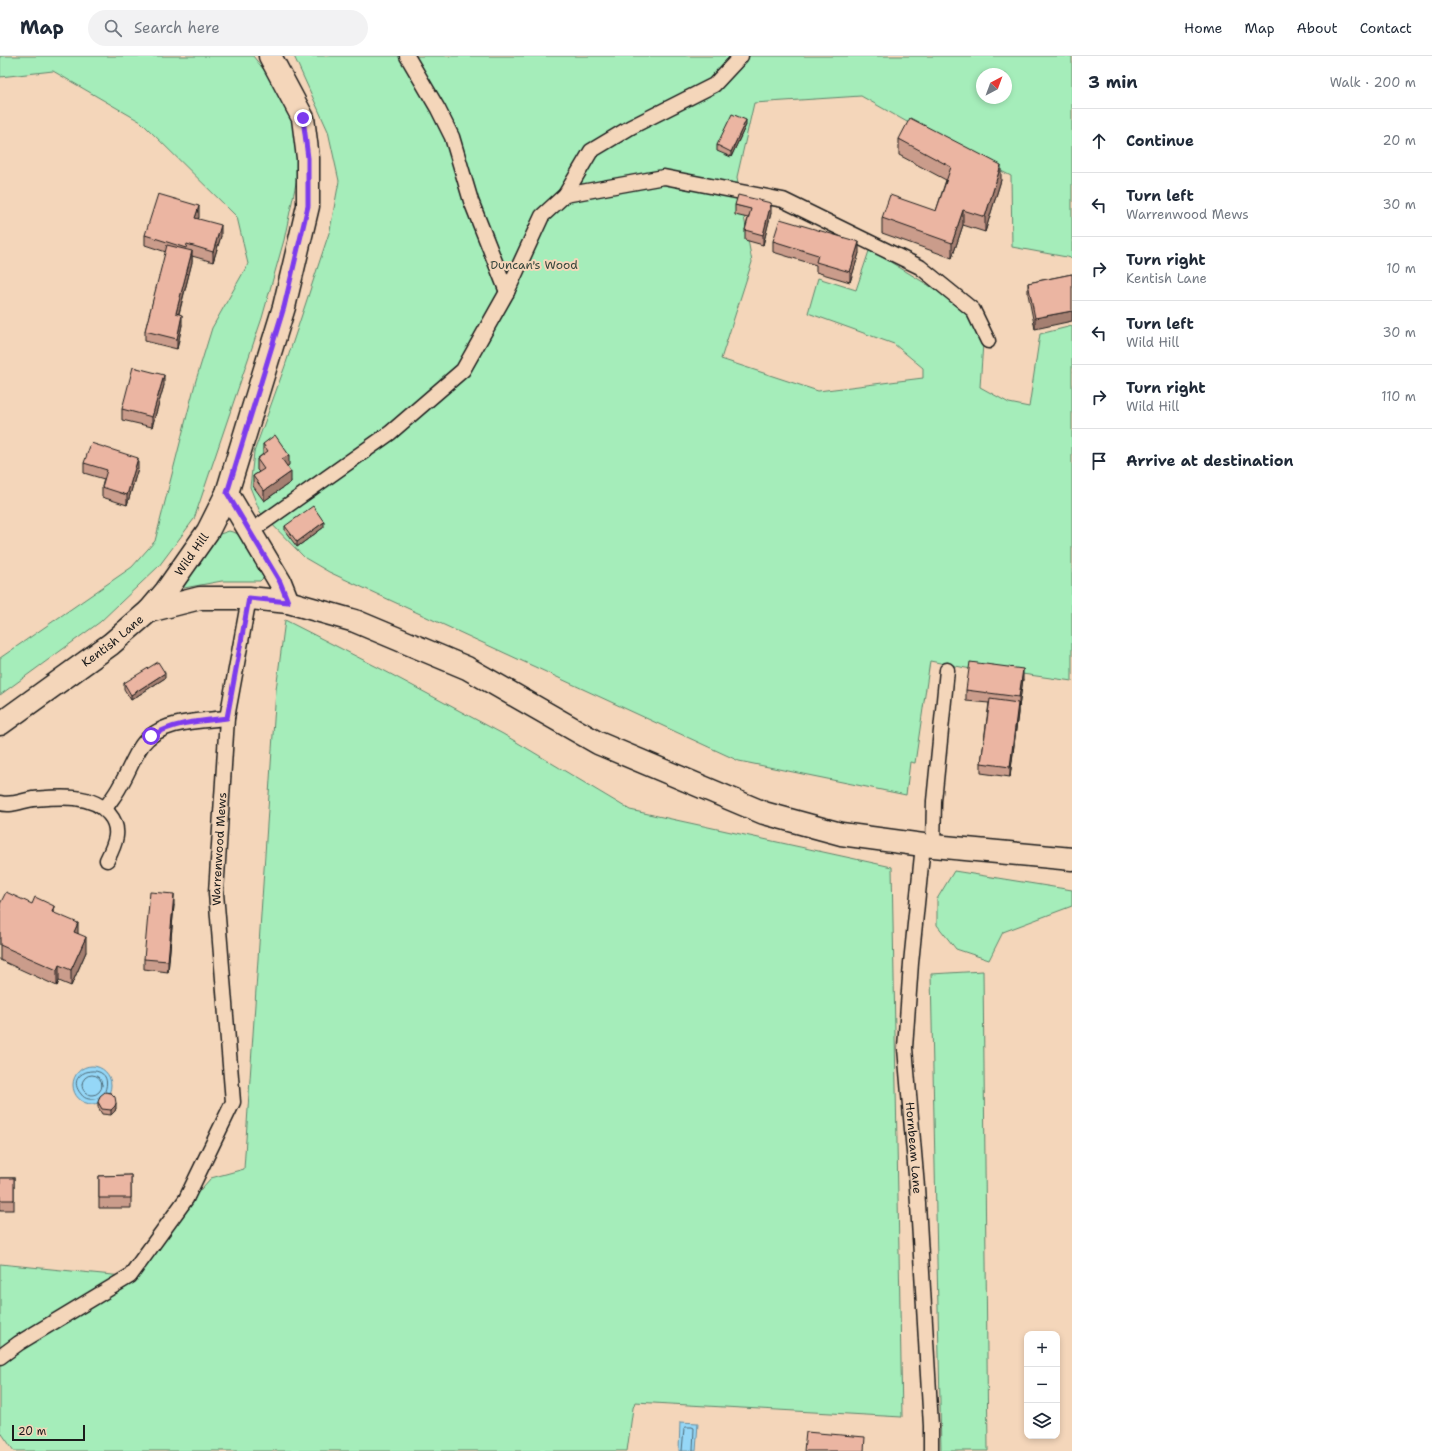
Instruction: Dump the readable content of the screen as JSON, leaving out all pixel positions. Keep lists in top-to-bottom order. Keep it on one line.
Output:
{"streets":{"main road":["Wild Hill","Kentish Lane"],"lane":["Warrenwood Mews","Hornbeam Lane"]},"crossings":[["Wild Hill","Kentish Lane"],["Kentish Lane","Warrenwood Mews"],["Kentish Lane","Hornbeam Lane"]],"parks":["Duncan's Wood"],"scale_bar":"20 m","north":"top right","page":{"header":"Map","search":"Search here","nav":["Home","Map","About","Contact"],"heading":["3 min","Walk · 200 m"],"list":[["Continue","20 m"],["Turn left","Warrenwood Mews","30 m"],["Turn right","Kentish Lane","10 m"],["Turn left","Wild Hill","30 m"],["Turn right","Wild Hill","110 m"],"Arrive at destination"],"map_buttons":["+","−"],"scale":"20 m"}}
